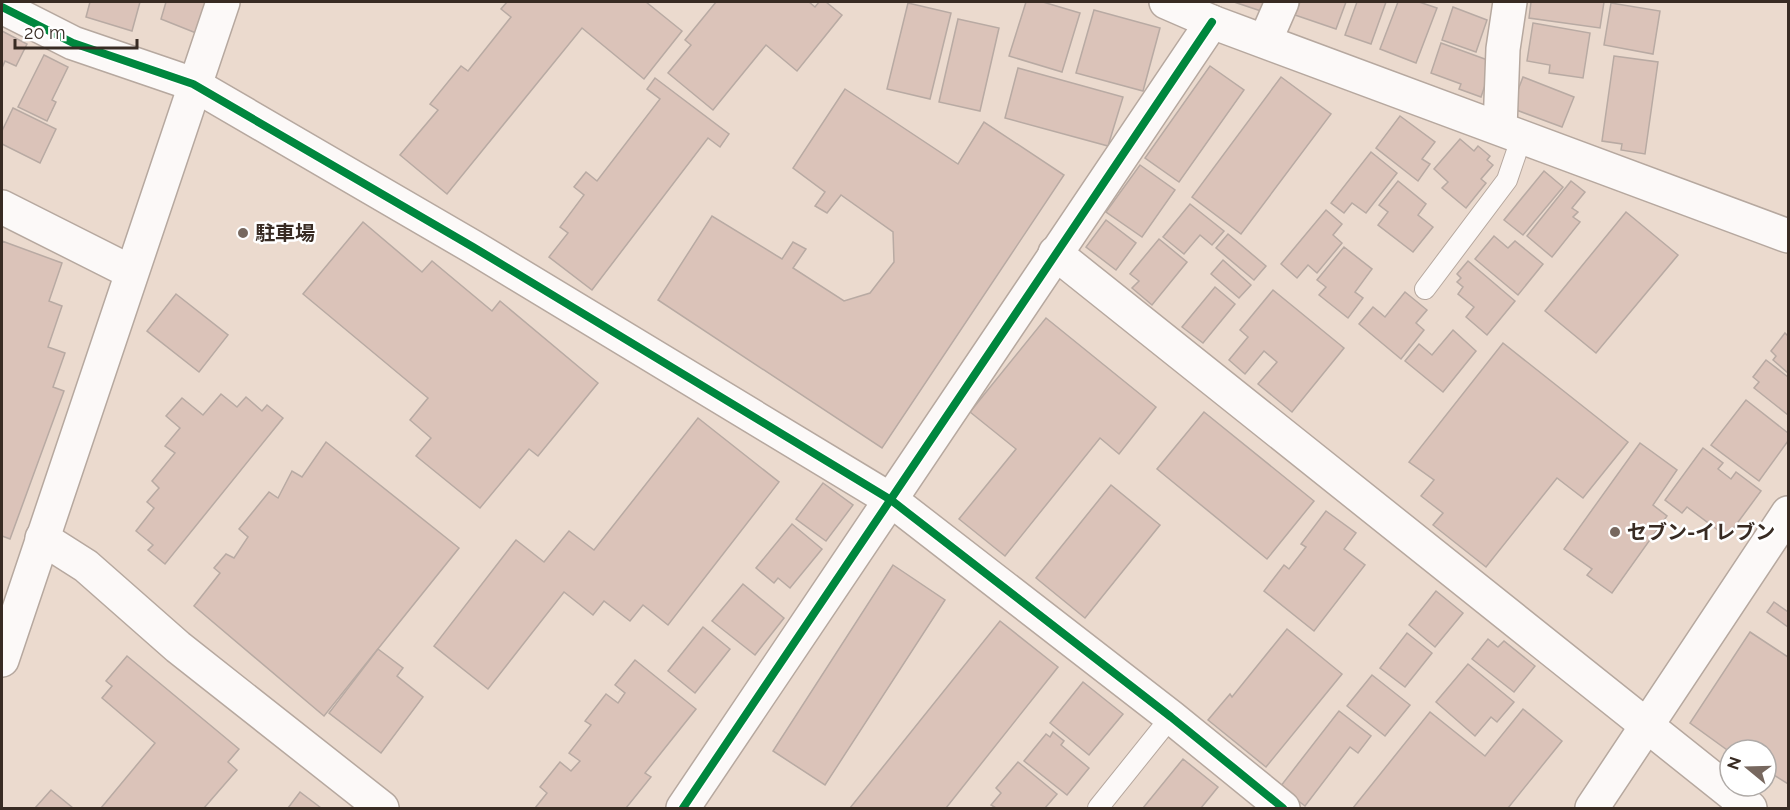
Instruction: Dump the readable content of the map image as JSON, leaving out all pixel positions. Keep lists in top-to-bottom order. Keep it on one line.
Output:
{"places":["駐車場","セブン-イレブン"],"scale_bar":"20 m","north":"left"}
